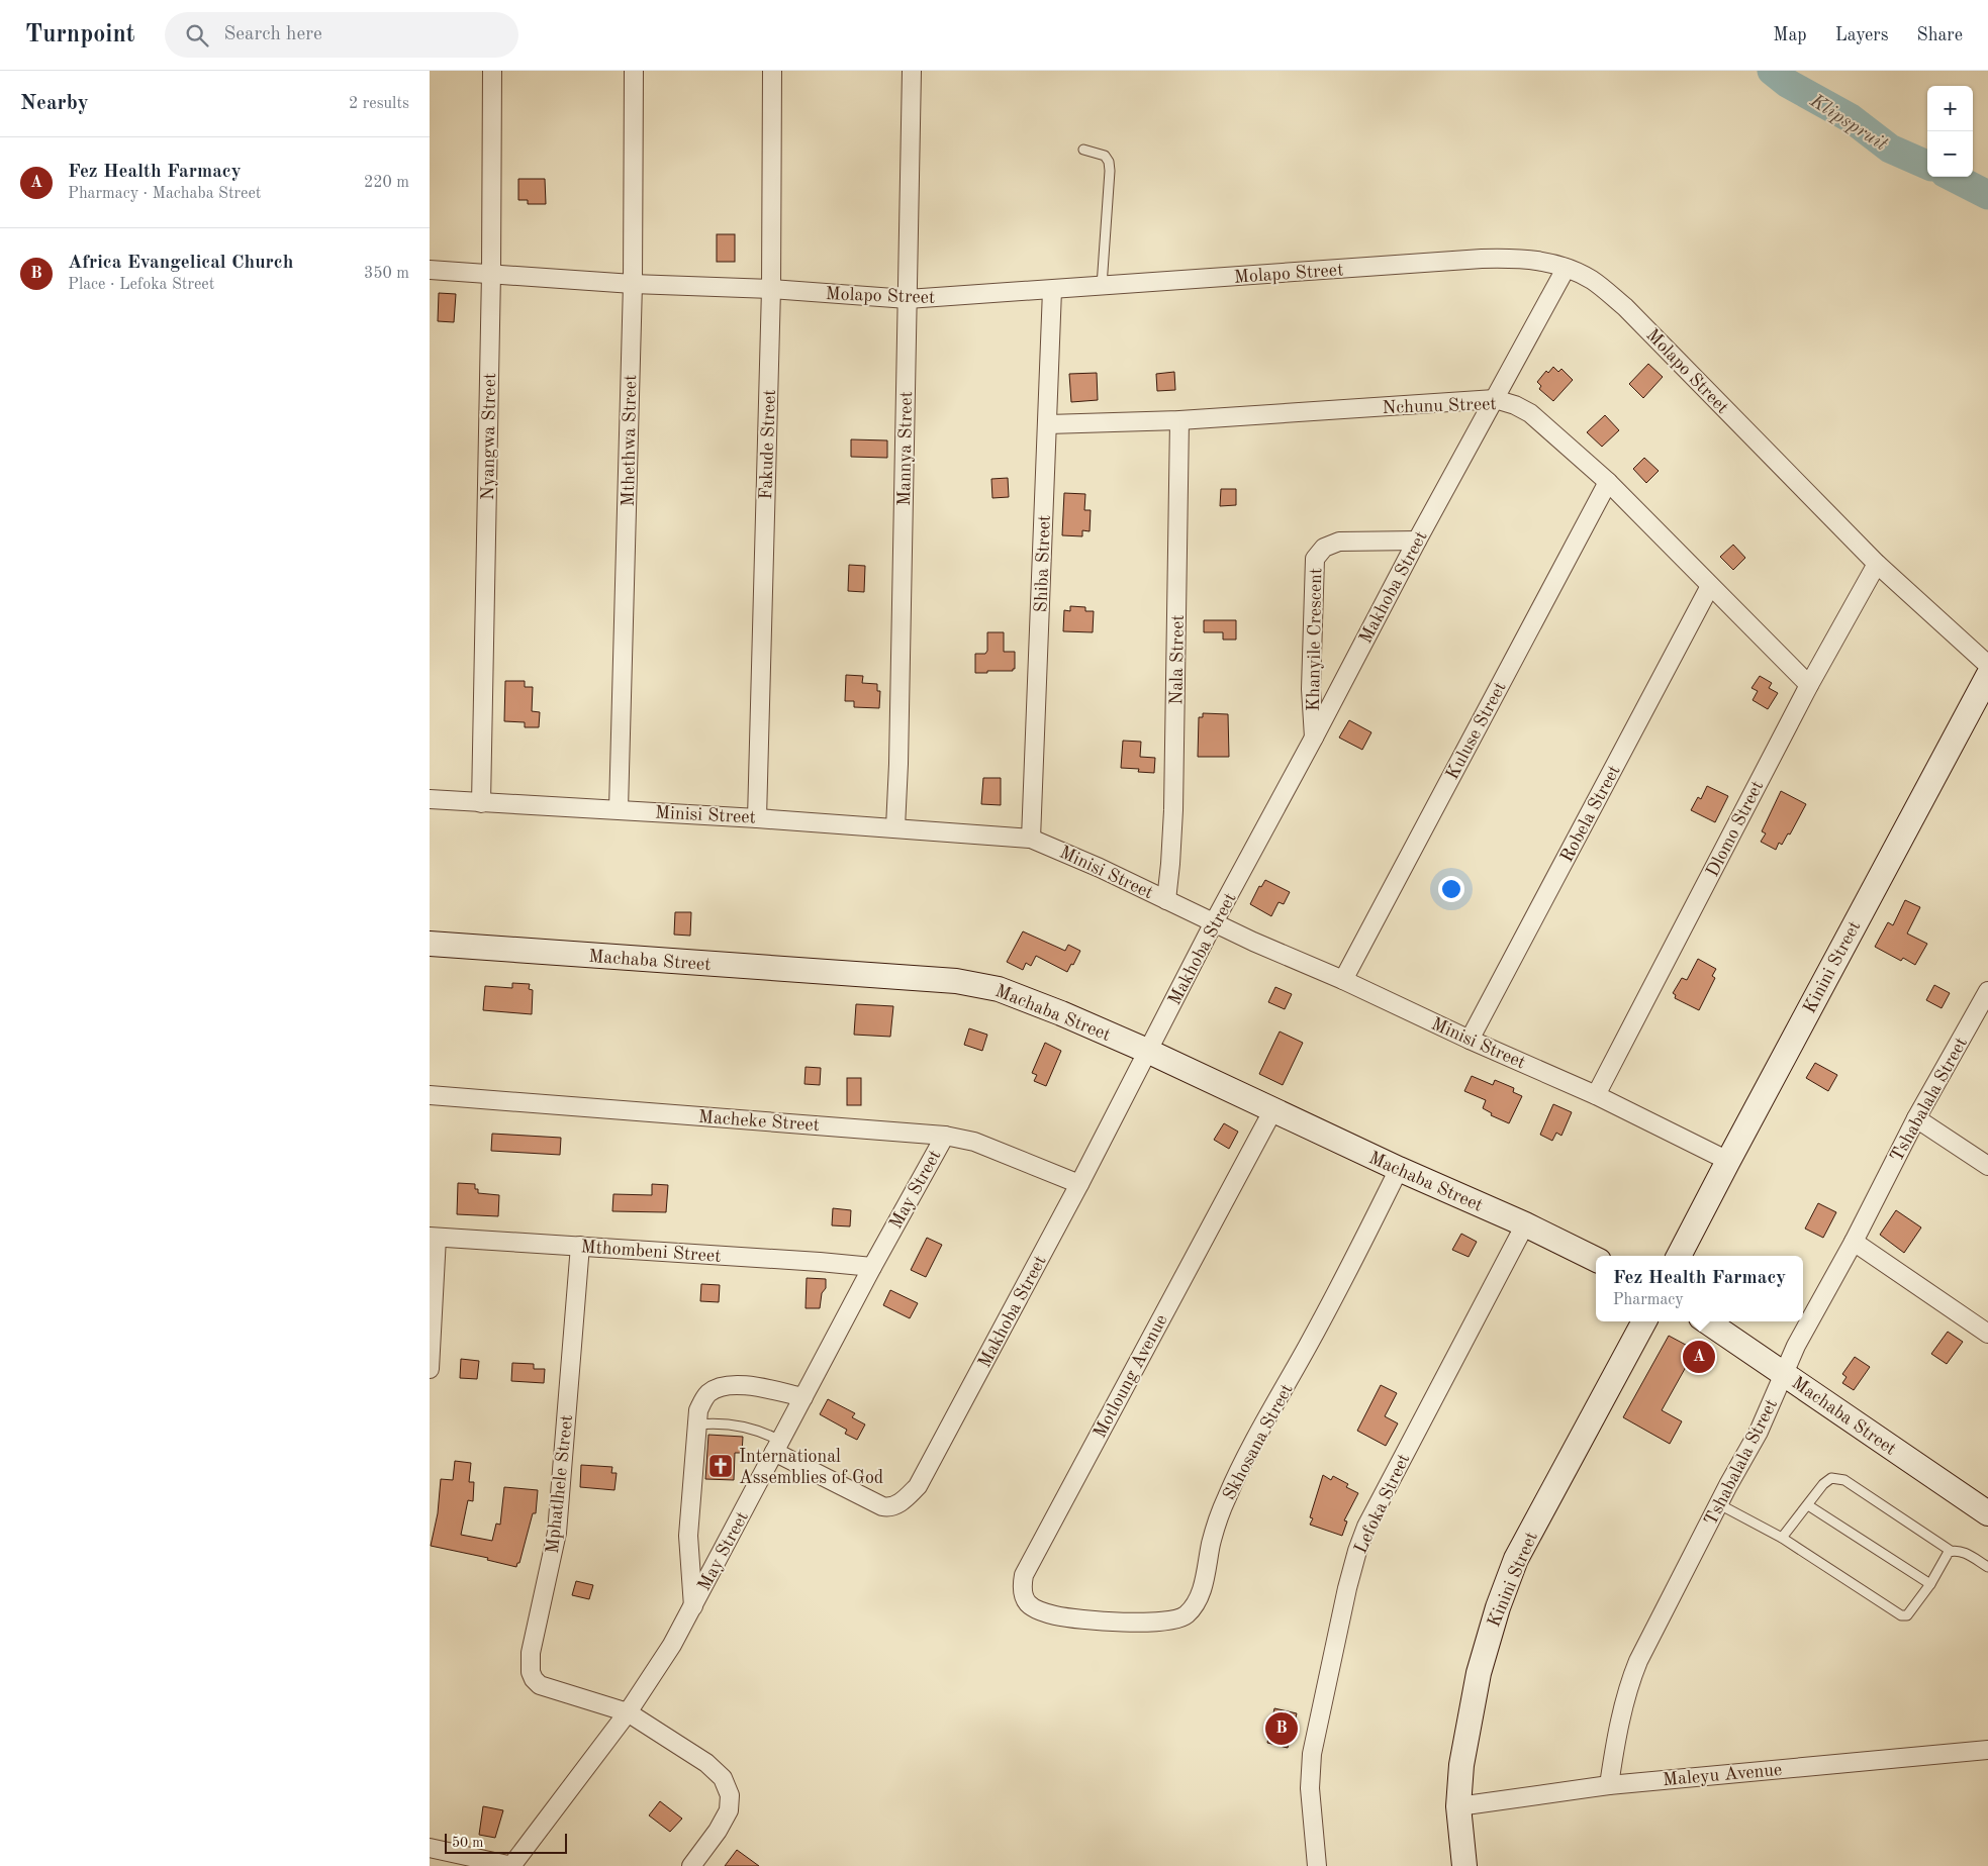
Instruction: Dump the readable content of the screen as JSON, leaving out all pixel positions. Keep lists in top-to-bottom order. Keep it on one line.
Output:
{"streets":{"street":["Molapo Street","Nchunu Street","Nyangwa Street","Mthethwa Street","Fakude Street","Mannya Street","Shiba Street","Makhoba Street","Khanyile Crescent","Nala Street","Kuluse Street","Robela Street","Minisi Street","Dlomo Street","Machaba Street","Kinini Street","Tshabalala Street","Macheke Street","May Street","Mthombeni Street","Motloung Avenue","Skhosana Street","Mphatlhele Street","Lefoka Street","Maleyu Avenue"]},"crossings":[["Molapo Street","Nyangwa Street"],["Molapo Street","Mthethwa Street"],["Molapo Street","Fakude Street"],["Molapo Street","Mannya Street"],["Molapo Street","Shiba Street"],["Molapo Street","Makhoba Street"],["Molapo Street","Dlomo Street"],["Nchunu Street","Shiba Street"],["Nchunu Street","Makhoba Street"],["Nchunu Street","Nala Street"],["Nchunu Street","Kuluse Street"],["Nchunu Street","Robela Street"],["Nchunu Street","Dlomo Street"],["Nyangwa Street","Minisi Street"],["Mthethwa Street","Minisi Street"],["Fakude Street","Minisi Street"],["Mannya Street","Minisi Street"],["Shiba Street","Minisi Street"],["Makhoba Street","Khanyile Crescent"],["Makhoba Street","Minisi Street"],["Makhoba Street","Machaba Street"],["Makhoba Street","Macheke Street"],["Makhoba Street","May Street"],["Nala Street","Minisi Street"],["Kuluse Street","Minisi Street"],["Robela Street","Minisi Street"],["Minisi Street","Dlomo Street"],["Minisi Street","Kinini Street"],["Machaba Street","Tshabalala Street"],["Machaba Street","Motloung Avenue"],["Machaba Street","Skhosana Street"],["Machaba Street","Lefoka Street"],["Kinini Street","Maleyu Avenue"],["Tshabalala Street","Maleyu Avenue"],["Macheke Street","May Street"],["May Street","Mthombeni Street"],["May Street","Mphatlhele Street"],["Mthombeni Street","Mphatlhele Street"],["Motloung Avenue","Skhosana Street"]],"water":["Klipspruit"],"places":{"church":["International Assemblies of God"]},"scale_bar":"50 m","page":{"header":"Turnpoint","search":"Search here","nav":["Map","Layers","Share"],"heading":["Nearby","2 results"],"map_buttons":["+","−"],"list":[{"mark":"A","name":"Fez Health Farmacy","note":"Pharmacy · Machaba Street","value":"220 m"},{"mark":"B","name":"Africa Evangelical Church","note":"Place · Lefoka Street","value":"350 m"}],"popup":["Fez Health Farmacy","Pharmacy"],"pins":["A","B"],"scale":"50 m"}}
